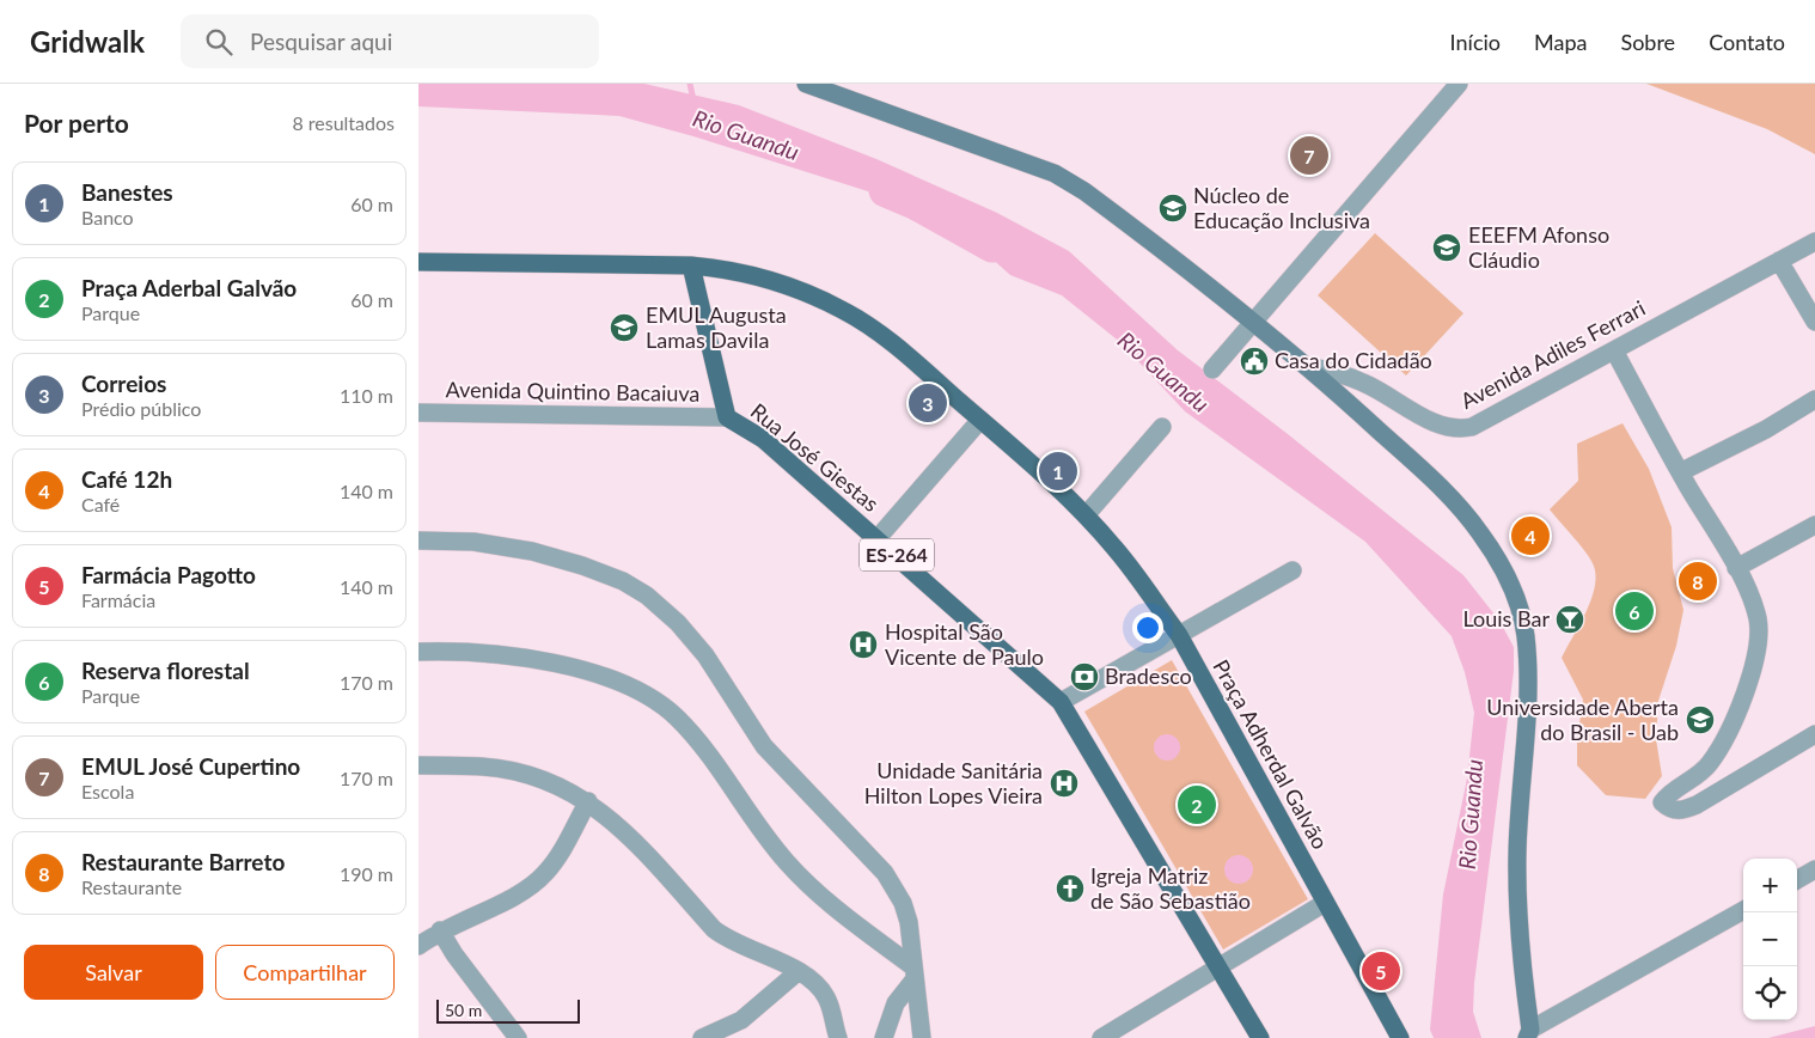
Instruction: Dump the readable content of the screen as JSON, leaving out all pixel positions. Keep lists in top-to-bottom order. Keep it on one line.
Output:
{"streets":{"main road":["Rua José Giestas","ES-264","Praça Adherdal Galvão"],"street":["Avenida Adiles Ferrari","Avenida Quintino Bacaiuva"]},"crossings":[["Avenida Quintino Bacaiuva","Rua José Giestas"],["Rua José Giestas","ES-264"]],"water":["Rio Guandu"],"places":{"school or university":["Núcleo de Educação Inclusiva","EEEFM Afonso Cláudio","EMUL Augusta Lamas Davila","Universidade Aberta do Brasil - Uab"],"public building":["Casa do Cidadão"],"bar":["Louis Bar"],"hospital":["Hospital São Vicente de Paulo","Unidade Sanitária Hilton Lopes Vieira"],"bank":["Bradesco"],"church":["Igreja Matriz de São Sebastião"]},"scale_bar":"50 m","page":{"header":"Gridwalk","search":"Pesquisar aqui","nav":["Início","Mapa","Sobre","Contato"],"heading":["Por perto","8 resultados"],"pins":["7","3","1","4","8","6","2","5"],"list":[{"mark":"1","name":"Banestes","note":"Banco","value":"60 m"},{"mark":"2","name":"Praça Aderbal Galvão","note":"Parque","value":"60 m"},{"mark":"3","name":"Correios","note":"Prédio público","value":"110 m"},{"mark":"4","name":"Café 12h","note":"Café","value":"140 m"},{"mark":"5","name":"Farmácia Pagotto","note":"Farmácia","value":"140 m"},{"mark":"6","name":"Reserva florestal","note":"Parque","value":"170 m"},{"mark":"7","name":"EMUL José Cupertino","note":"Escola","value":"170 m"},{"mark":"8","name":"Restaurante Barreto","note":"Restaurante","value":"190 m"}],"map_buttons":["+","−"],"buttons":["Salvar","Compartilhar"],"scale":"50 m"}}
